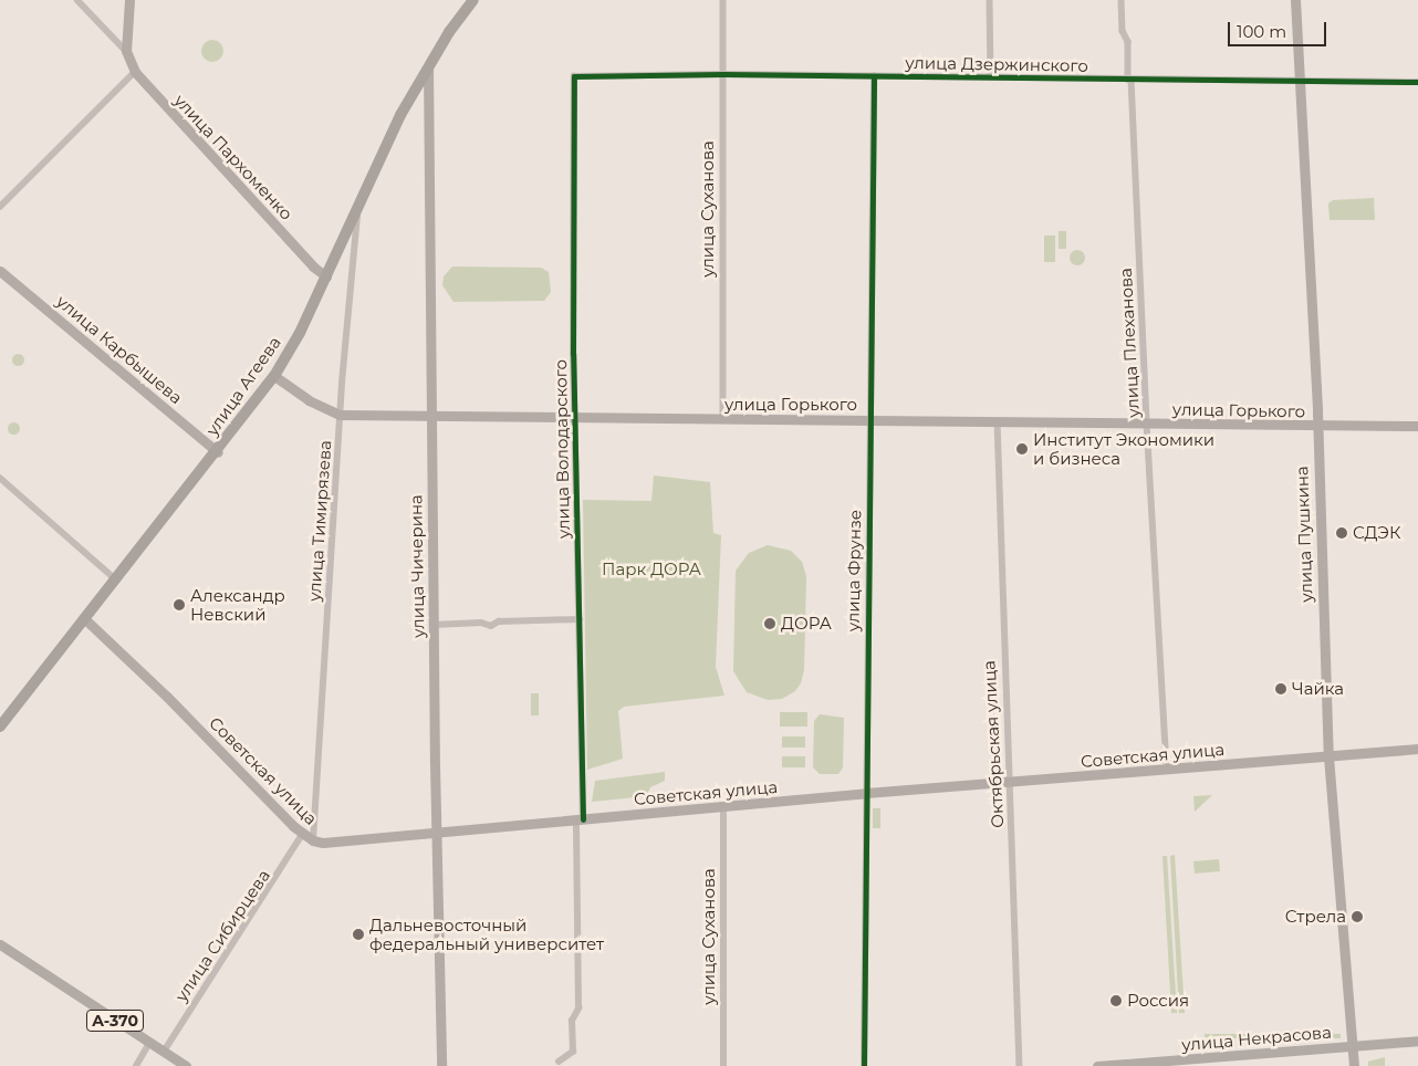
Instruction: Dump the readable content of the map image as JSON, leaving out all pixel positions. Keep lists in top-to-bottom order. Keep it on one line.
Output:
{"streets":{"highway":["улица Агеева"],"main road":["улица Пархоменко","улица Карбышева","улица Горького","улица Пушкина","улица Чичерина","Советская улица","А-370","улица Некрасова"],"street":["улица Дзержинского","улица Суханова","улица Плеханова","улица Володарского","улица Тимирязева","улица Фрунзе","Октябрьская улица","улица Сибирцева"]},"crossings":[["улица Дзержинского","улица Суханова"],["улица Дзержинского","улица Плеханова"],["улица Дзержинского","улица Володарского"],["улица Дзержинского","улица Пушкина"],["улица Дзержинского","улица Фрунзе"],["улица Пархоменко","улица Агеева"],["улица Суханова","улица Горького"],["улица Суханова","Советская улица"],["улица Плеханова","улица Горького"],["улица Плеханова","Советская улица"],["улица Карбышева","улица Агеева"],["улица Агеева","улица Горького"],["улица Агеева","улица Тимирязева"],["улица Агеева","улица Чичерина"],["улица Агеева","Советская улица"],["улица Горького","улица Володарского"],["улица Горького","улица Тимирязева"],["улица Горького","улица Пушкина"],["улица Горького","улица Чичерина"],["улица Горького","улица Фрунзе"],["улица Горького","Октябрьская улица"],["улица Володарского","Советская улица"],["улица Тимирязева","Советская улица"],["улица Пушкина","Советская улица"],["улица Пушкина","улица Некрасова"],["улица Чичерина","Советская улица"],["улица Фрунзе","Советская улица"],["Октябрьская улица","Советская улица"],["Советская улица","улица Сибирцева"],["улица Сибирцева","А-370"]],"parks":["Парк ДОРА"],"places":["Институт Экономики и бизнеса","СДЭК","Александр Невский","ДОРА","Чайка","Стрела","Дальневосточный федеральный университет","Россия"],"scale_bar":"100 m"}
